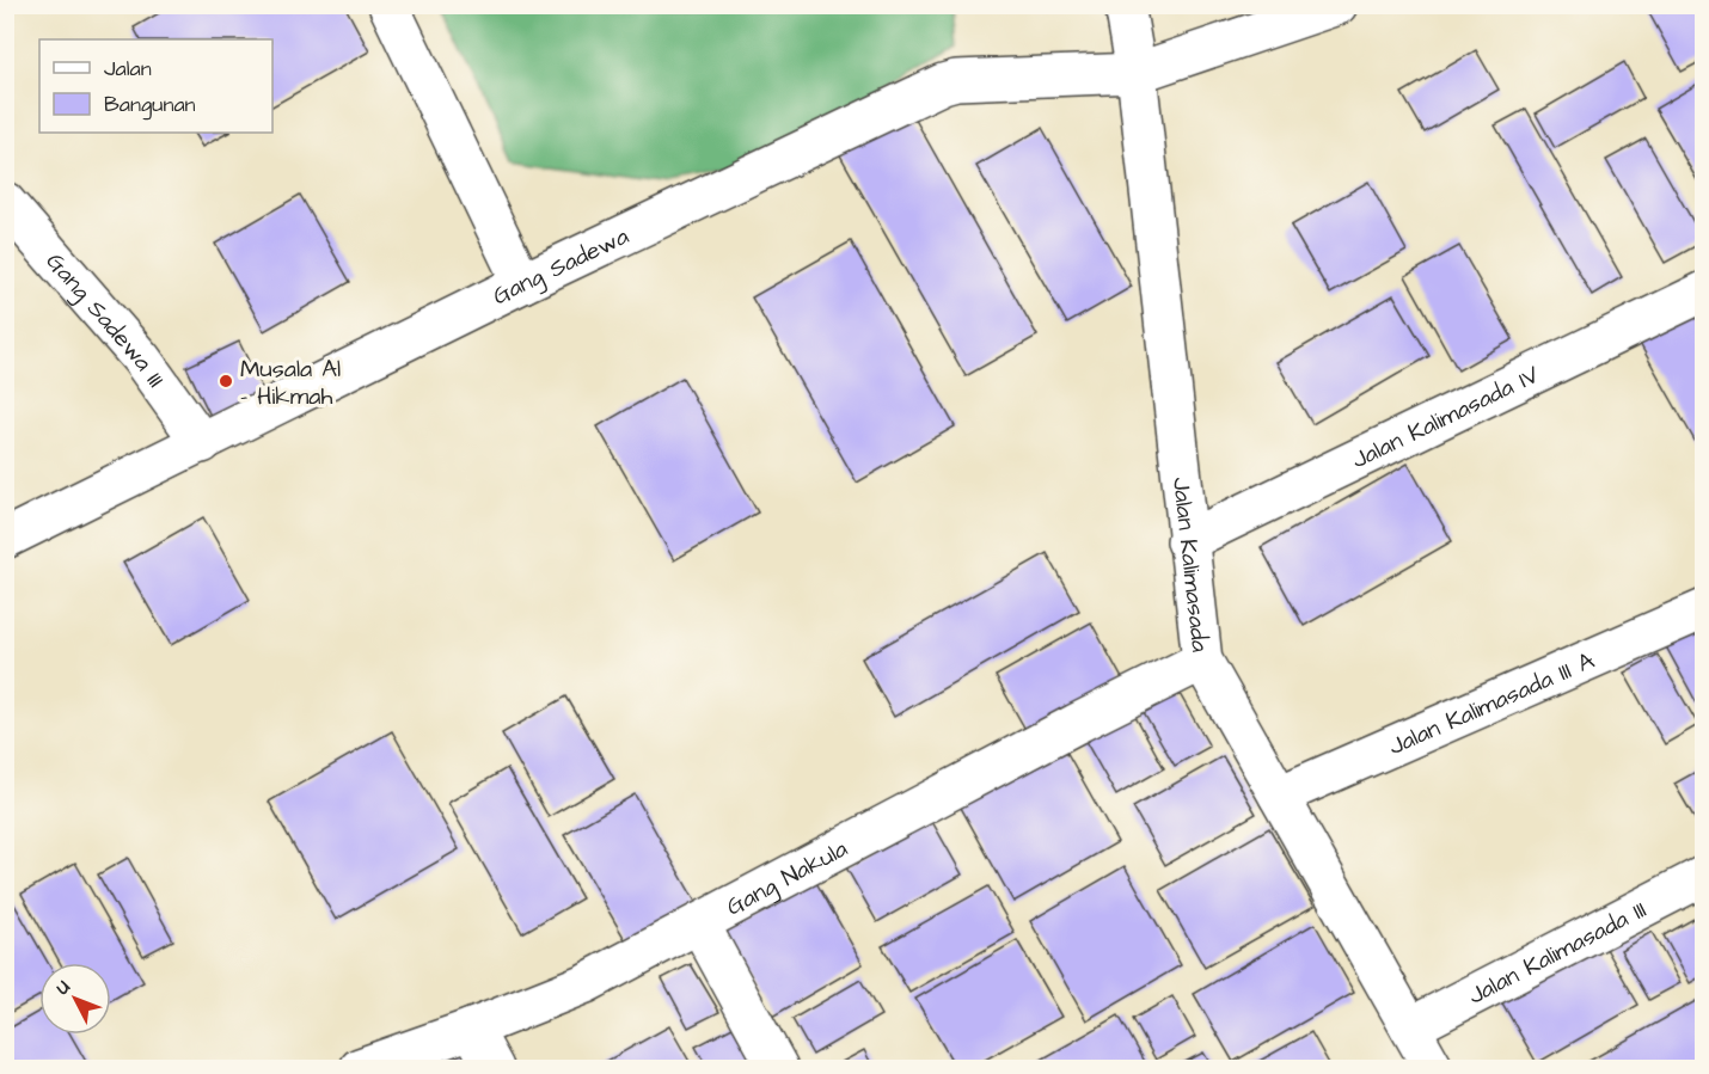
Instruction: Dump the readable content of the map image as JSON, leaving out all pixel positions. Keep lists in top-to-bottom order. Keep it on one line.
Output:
{"streets":{"street":["Gang Sadewa","Gang Sadewa III","Jalan Kalimasada IV","Jalan Kalimasada","Jalan Kalimasada III A","Gang Nakula","Jalan Kalimasada III"]},"crossings":[["Gang Sadewa","Gang Sadewa III"],["Gang Sadewa","Jalan Kalimasada"],["Jalan Kalimasada IV","Jalan Kalimasada"],["Jalan Kalimasada","Jalan Kalimasada III A"],["Jalan Kalimasada","Gang Nakula"],["Jalan Kalimasada","Jalan Kalimasada III"]],"places":["Musala Al - Hikmah"],"legend":["Jalan","Bangunan"],"north":"top left"}
